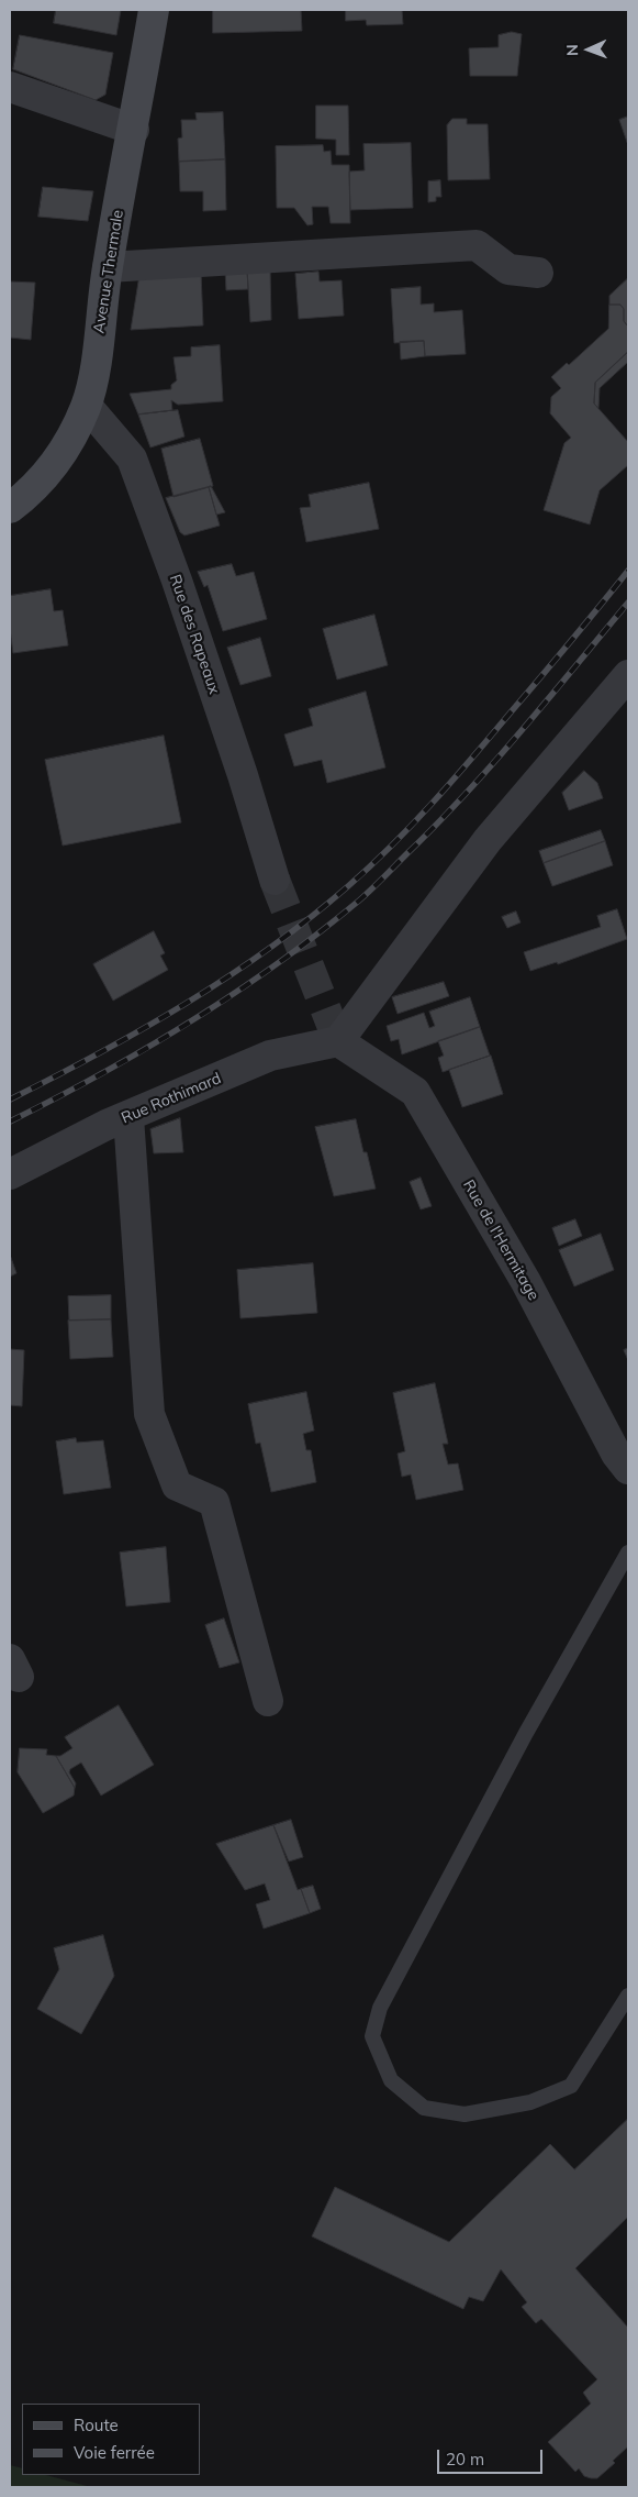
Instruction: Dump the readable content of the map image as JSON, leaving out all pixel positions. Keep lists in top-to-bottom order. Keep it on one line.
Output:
{"streets":{"main road":["Avenue Thermale"],"street":["Rue des Rapeaux","Rue Rothimard","Rue de l'Hermitage"]},"crossings":[["Avenue Thermale","Rue des Rapeaux"],["Rue Rothimard","Rue de l'Hermitage"]],"legend":["Route","Voie ferrée"],"scale_bar":"20 m","north":"left"}
